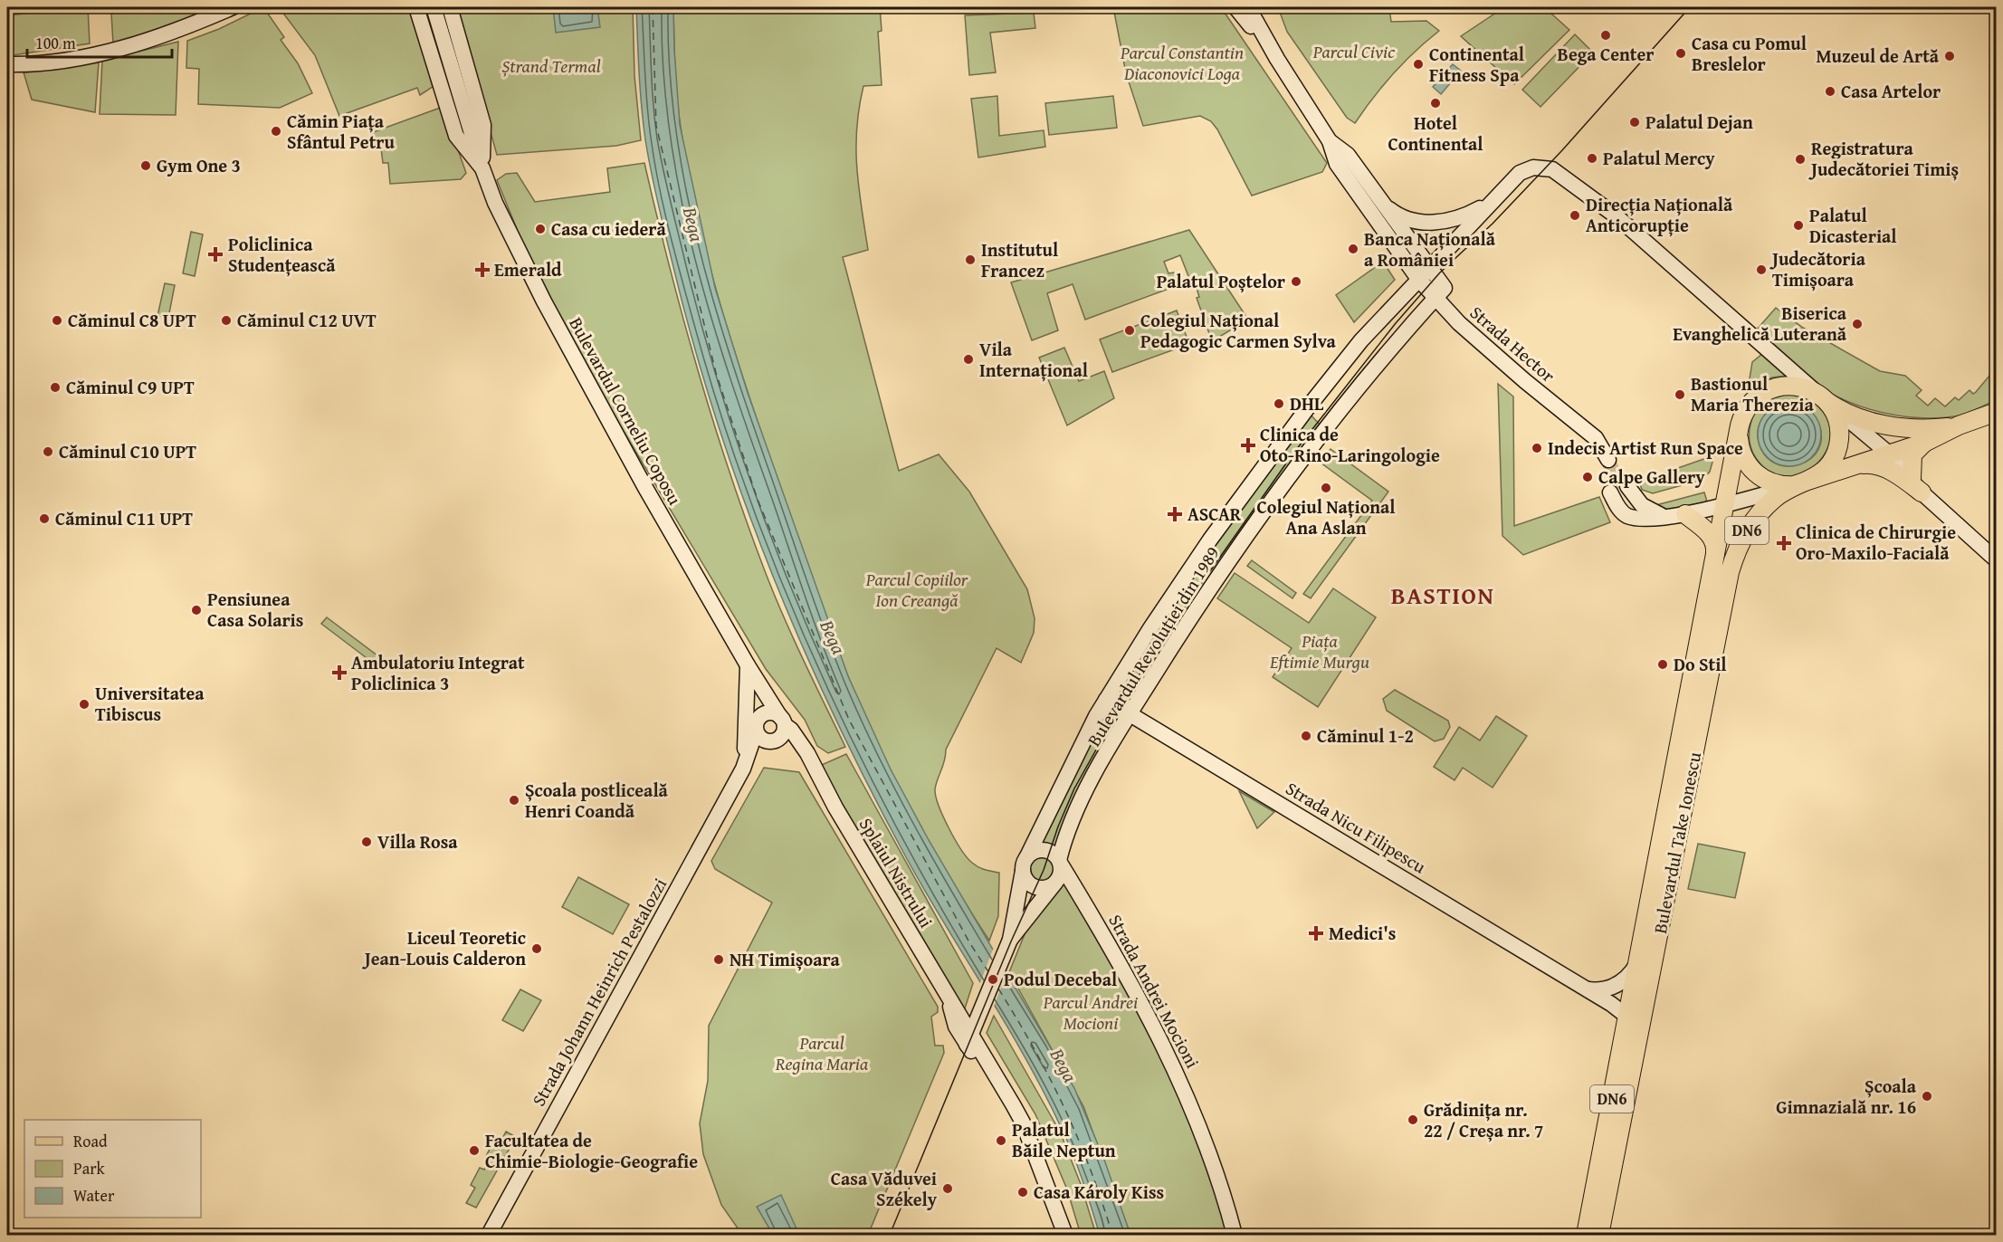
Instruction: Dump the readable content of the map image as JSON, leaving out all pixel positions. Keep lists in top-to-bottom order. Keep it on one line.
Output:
{"streets":{"main road":["Strada Hector","Bulevardul Corneliu Coposu","DN6","Bulevardul Revoluției din 1989","Strada Nicu Filipescu","Bulevardul Take Ionescu","Splaiul Nistrului","Strada Andrei Mocioni","Strada Johann Heinrich Pestalozzi"]},"crossings":[["Strada Hector","Bulevardul Revoluției din 1989"],["Bulevardul Corneliu Coposu","Splaiul Nistrului"],["Bulevardul Corneliu Coposu","Strada Johann Heinrich Pestalozzi"],["DN6","Bulevardul Revoluției din 1989"],["DN6","Bulevardul Take Ionescu"],["Bulevardul Revoluției din 1989","Strada Nicu Filipescu"],["Bulevardul Revoluției din 1989","Bulevardul Take Ionescu"],["Bulevardul Revoluției din 1989","Strada Andrei Mocioni"],["Strada Nicu Filipescu","Bulevardul Take Ionescu"],["Splaiul Nistrului","Strada Johann Heinrich Pestalozzi"]],"districts":["BASTION"],"water":["Bega"],"parks":["Parcul Civic","Parcul Constantin Diaconovici Loga","Ștrand Termal","Parcul Copiilor Ion Creangă","Piața Eftimie Murgu","Parcul Andrei Mocioni","Parcul Regina Maria"],"places":{"other":["Bega Center","Casa cu Pomul Breslelor","Muzeul de Artă","Continental Fitness Spa","Casa Artelor","Hotel Continental","Palatul Dejan","Cămin Piața Sfântul Petru","Palatul Mercy","Registratura Judecătoriei Timiș","Gym One 3","Direcția Națională Anticorupție","Palatul Dicasterial","Casa cu iederă","Banca Națională a României","Institutul Francez","Judecătoria Timișoara","Palatul Poștelor","Căminul C8 UPT","Căminul C12 UVT","Biserica Evanghelică Luterană","Colegiul Național Pedagogic Carmen Sylva","Vila Internațional","Căminul C9 UPT","Bastionul Maria Therezia","DHL","Indecis Artist Run Space","Căminul C10 UPT","Calpe Gallery","Colegiul Național Ana Aslan","Căminul C11 UPT","Pensiunea Casa Solaris","Do Stil","Universitatea Tibiscus","Căminul 1-2","Școala postliceală Henri Coandă","Villa Rosa","Liceul Teoretic Jean-Louis Calderon","NH Timișoara","Podul Decebal","Școala Gimnazială nr. 16","Grădinița nr. 22 / Creșa nr. 7","Palatul Băile Neptun","Facultatea de Chimie-Biologie-Geografie","Casa Văduvei Székely","Casa Károly Kiss"],"health":["Policlinica Studențească","Emerald","Clinica de Oto-Rino-Laringologie","ASCAR","Clinica de Chirurgie Oro-Maxilo-Facială","Ambulatoriu Integrat Policlinica 3","Medici's"]},"legend":["Road","Park","Water"],"scale_bar":"100 m"}
